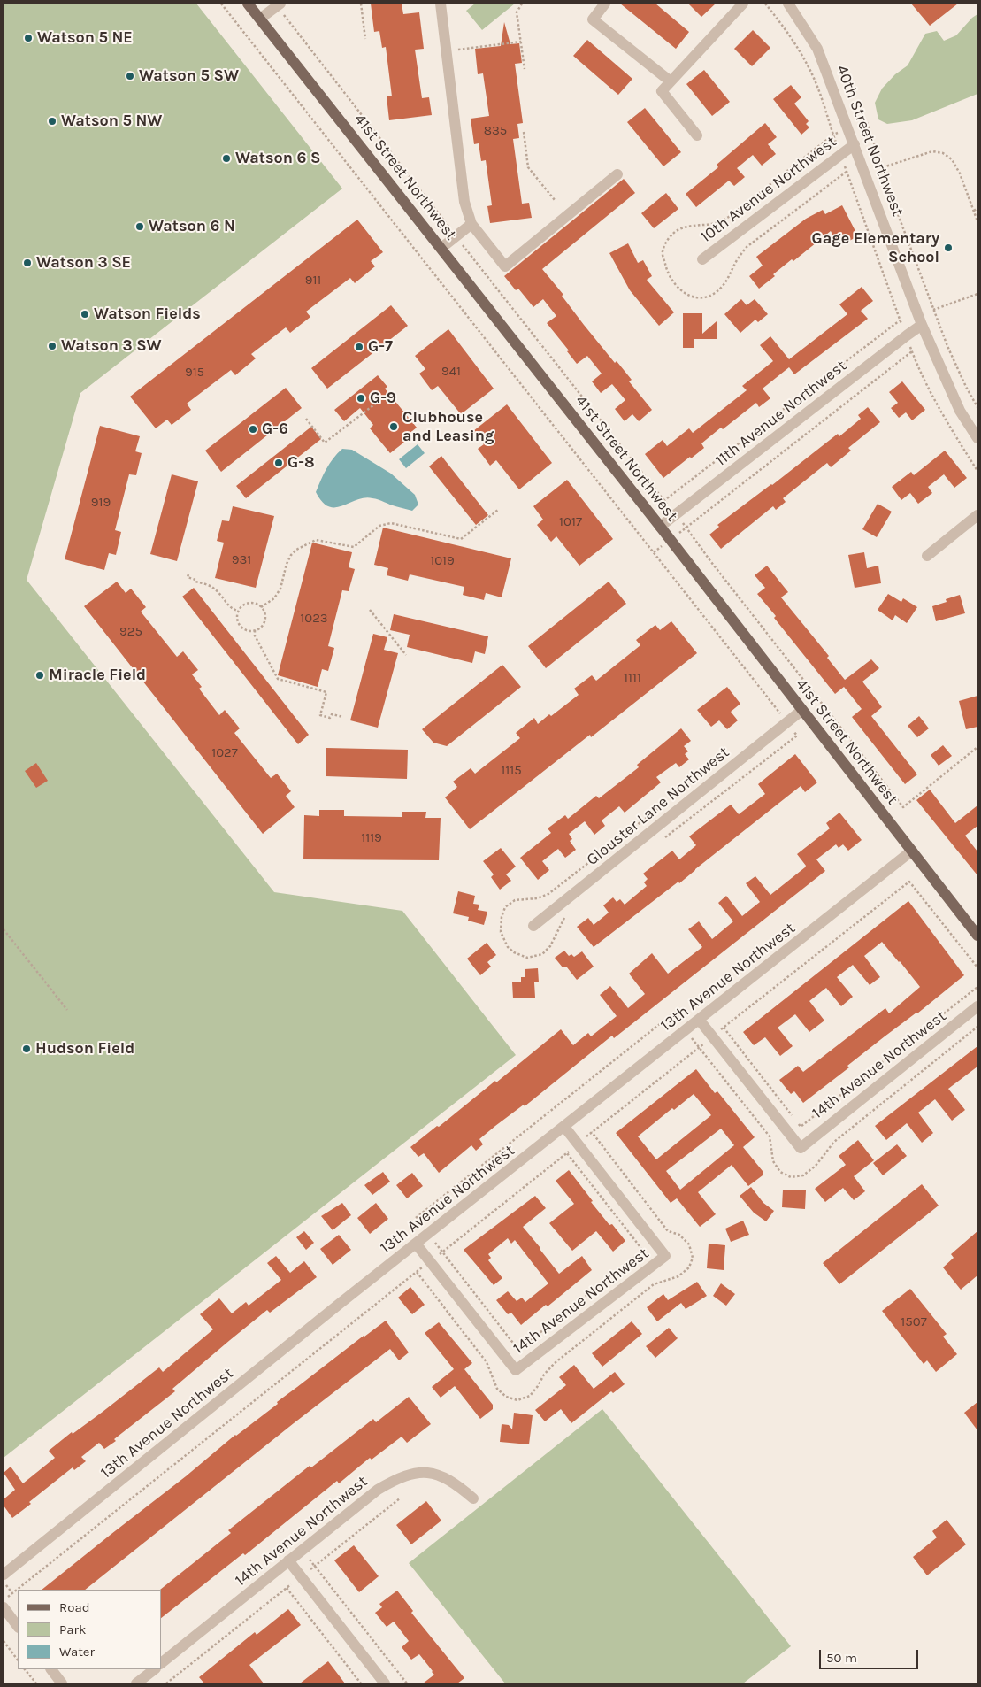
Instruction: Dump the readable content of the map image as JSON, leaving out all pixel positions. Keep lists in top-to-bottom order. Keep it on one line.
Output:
{"streets":{"main road":["41st Street Northwest"],"street":["40th Street Northwest","10th Avenue Northwest","11th Avenue Northwest","Glouster Lane Northwest","13th Avenue Northwest","14th Avenue Northwest"]},"crossings":[["40th Street Northwest","10th Avenue Northwest"],["40th Street Northwest","11th Avenue Northwest"],["41st Street Northwest","11th Avenue Northwest"],["41st Street Northwest","Glouster Lane Northwest"],["41st Street Northwest","13th Avenue Northwest"],["13th Avenue Northwest","14th Avenue Northwest"]],"places":["Watson 5 NE","Watson 5 SW","Watson 5 NW","Watson 6 S","Watson 6 N","Gage Elementary School","Watson 3 SE","Watson Fields","Watson 3 SW","G-7","G-9","Clubhouse and Leasing","G-6","G-8","Miracle Field","Hudson Field"],"house_numbers":["835","911","941","915","919","1017","931","1019","1023","925","1111","1027","1115","1119","1507"],"legend":["Road","Park","Water"],"scale_bar":"50 m"}
